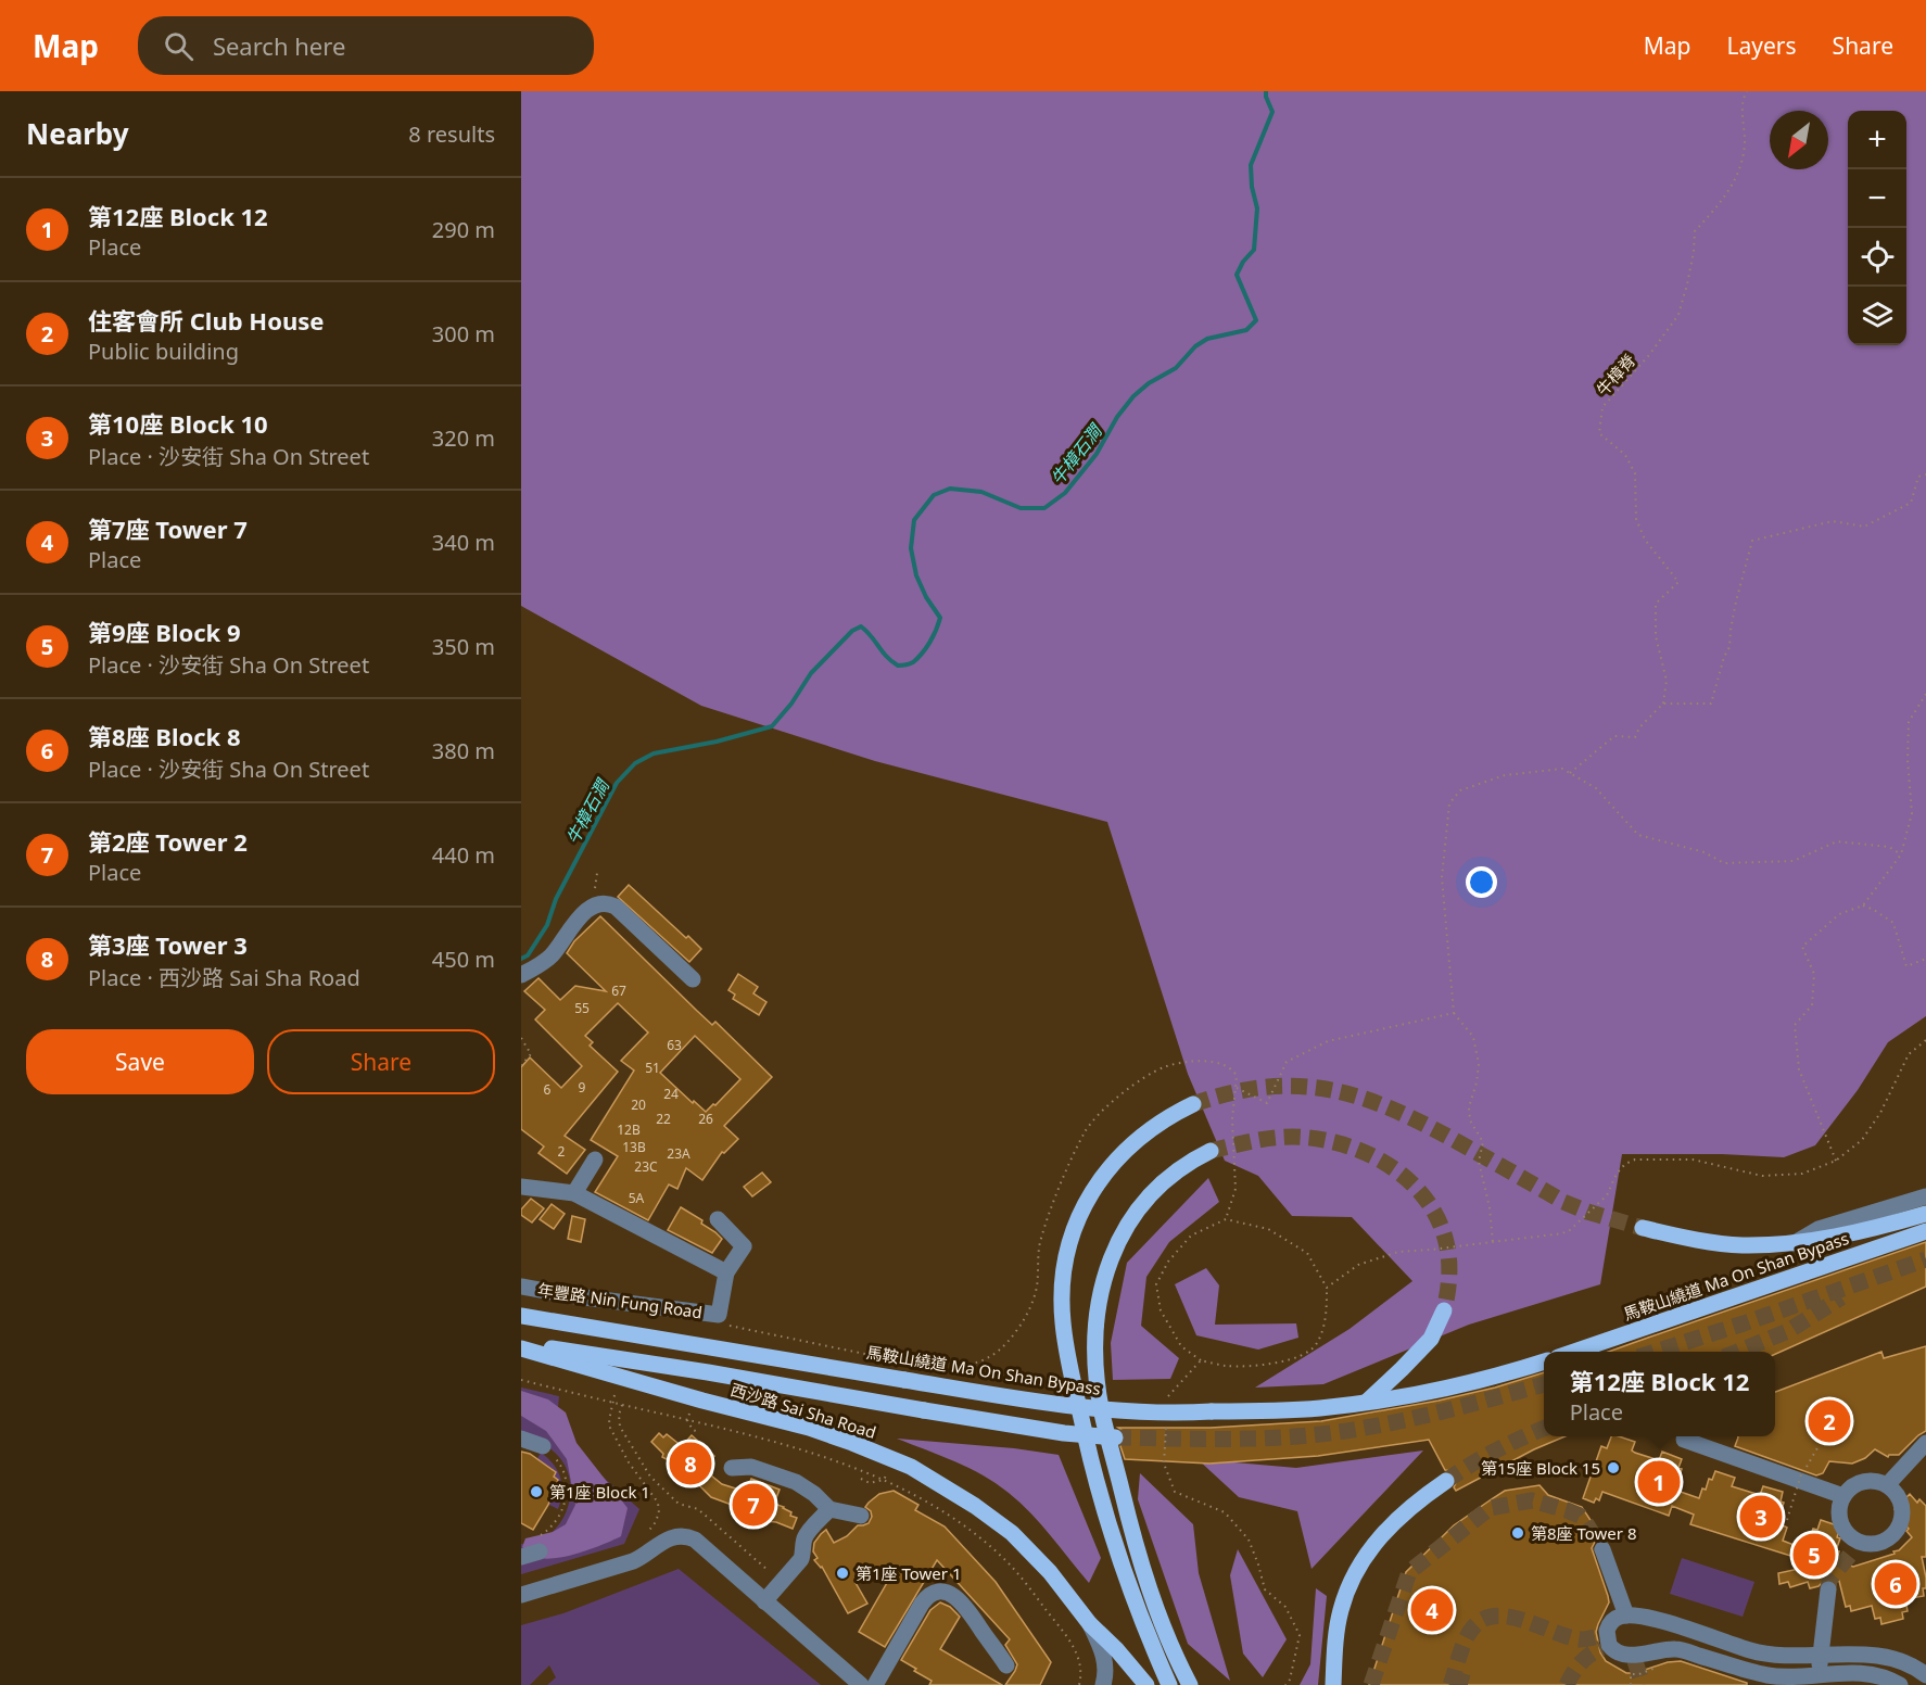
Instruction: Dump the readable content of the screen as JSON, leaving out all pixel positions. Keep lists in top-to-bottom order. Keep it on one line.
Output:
{"streets":{"main road":["馬鞍山繞道 Ma On Shan Bypass","西沙路 Sai Sha Road"],"street":["年豐路 Nin Fung Road"],"path":["牛樟脊"]},"water":["牛樟石澗"],"places":["第15座 Block 15","第1座 Block 1","第8座 Tower 8","第1座 Tower 1"],"house_numbers":["67","55","63","51","9","6","24","20","22","26","12B","13B","2","23A","23C","5A"],"north":"bottom left","page":{"header":"Map","search":"Search here","nav":["Map","Layers","Share"],"heading":["Nearby","8 results"],"map_buttons":["+","−"],"list":[{"mark":"1","name":"第12座 Block 12","note":"Place","value":"290 m"},{"mark":"2","name":"住客會所 Club House","note":"Public building","value":"300 m"},{"mark":"3","name":"第10座 Block 10","note":"Place · 沙安街 Sha On Street","value":"320 m"},{"mark":"4","name":"第7座 Tower 7","note":"Place","value":"340 m"},{"mark":"5","name":"第9座 Block 9","note":"Place · 沙安街 Sha On Street","value":"350 m"},{"mark":"6","name":"第8座 Block 8","note":"Place · 沙安街 Sha On Street","value":"380 m"},{"mark":"7","name":"第2座 Tower 2","note":"Place","value":"440 m"},{"mark":"8","name":"第3座 Tower 3","note":"Place · 西沙路 Sai Sha Road","value":"450 m"}],"buttons":["Save","Share"],"popup":["第12座 Block 12","Place"],"pins":["2","8","1","7","3","5","6","4"]}}
